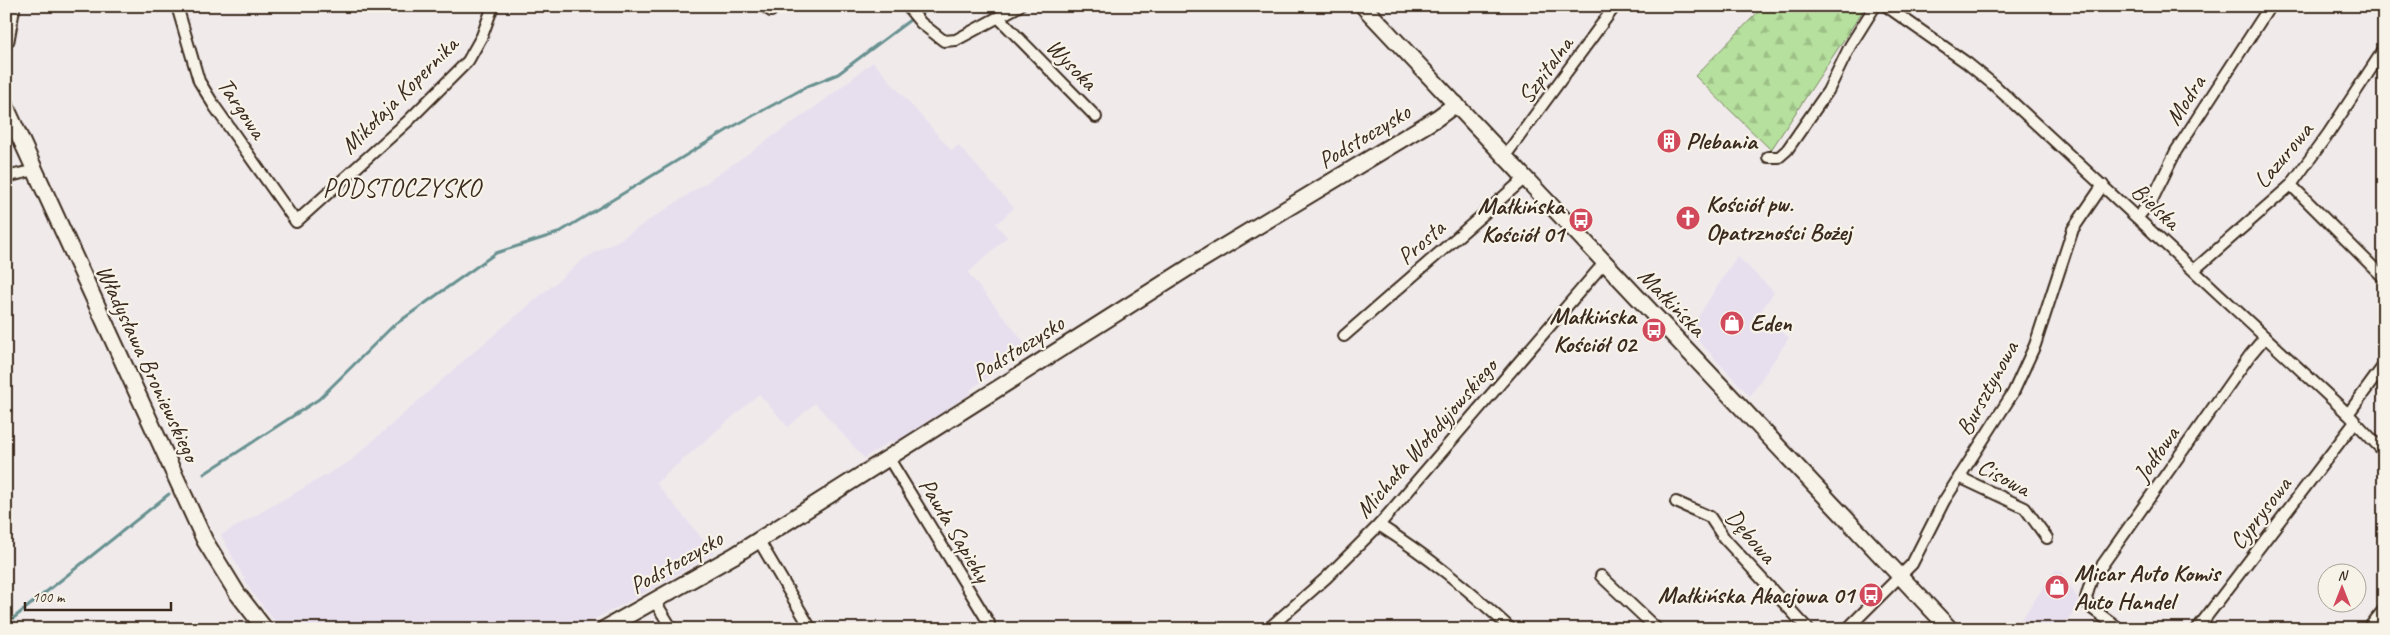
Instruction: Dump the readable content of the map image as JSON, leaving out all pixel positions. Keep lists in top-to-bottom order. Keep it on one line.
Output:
{"streets":{"street":["Wysoka","Szpitalna","Mikołaja Kopernika","Modra","Targowa","Podstoczysko","Lazurowa","Bielska","Prosta","Małkińska","Władysława Broniewskiego","Bursztynowa","Michała Wołodyjowskiego","Jodłowa","Cisowa","Cyprysowa","Pawła Sapiehy","Dębowa"]},"crossings":[["Szpitalna","Małkińska"],["Mikołaja Kopernika","Targowa"],["Modra","Bielska"],["Podstoczysko","Małkińska"],["Podstoczysko","Pawła Sapiehy"],["Lazurowa","Bielska"],["Bielska","Bursztynowa"],["Bielska","Jodłowa"],["Bielska","Cyprysowa"],["Prosta","Małkińska"],["Małkińska","Bursztynowa"],["Małkińska","Michała Wołodyjowskiego"],["Bursztynowa","Cisowa"]],"districts":["PODSTOCZYSKO"],"places":{"building":["Plebania"],"church":["Kościół pw. Opatrzności Bożej"],"bus stop":["Małkińska Kościół 01","Małkińska Kościół 02","Małkińska Akacjowa 01"],"shop":["Eden","Micar Auto Komis Auto Handel"]},"scale_bar":"100 m","north":"top"}
